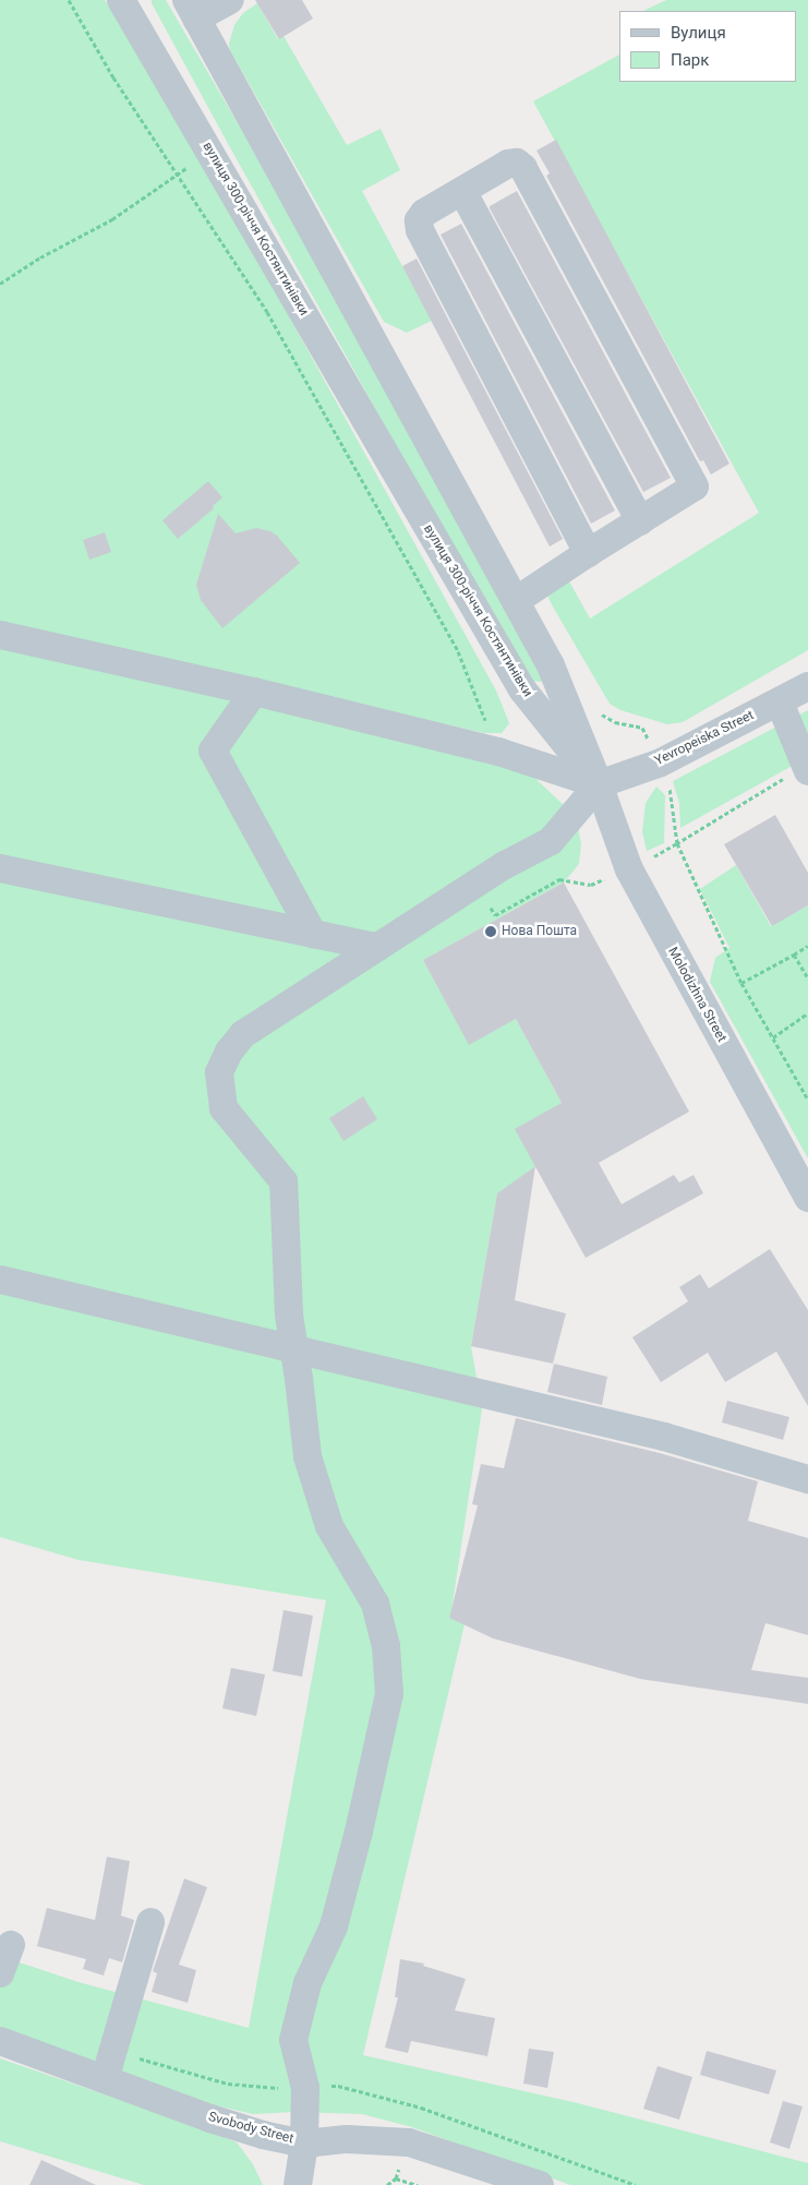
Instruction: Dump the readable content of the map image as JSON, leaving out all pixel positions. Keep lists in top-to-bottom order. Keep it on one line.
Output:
{"streets":{"street":["вулиця 300-річчя Костянтинівки","Yevropeiska Street","Molodizhna Street","Svobody Street"]},"crossings":[["вулиця 300-річчя Костянтинівки","Yevropeiska Street"],["вулиця 300-річчя Костянтинівки","Molodizhna Street"],["Yevropeiska Street","Molodizhna Street"]],"places":["Нова Пошта"],"legend":["Вулиця","Парк"]}
